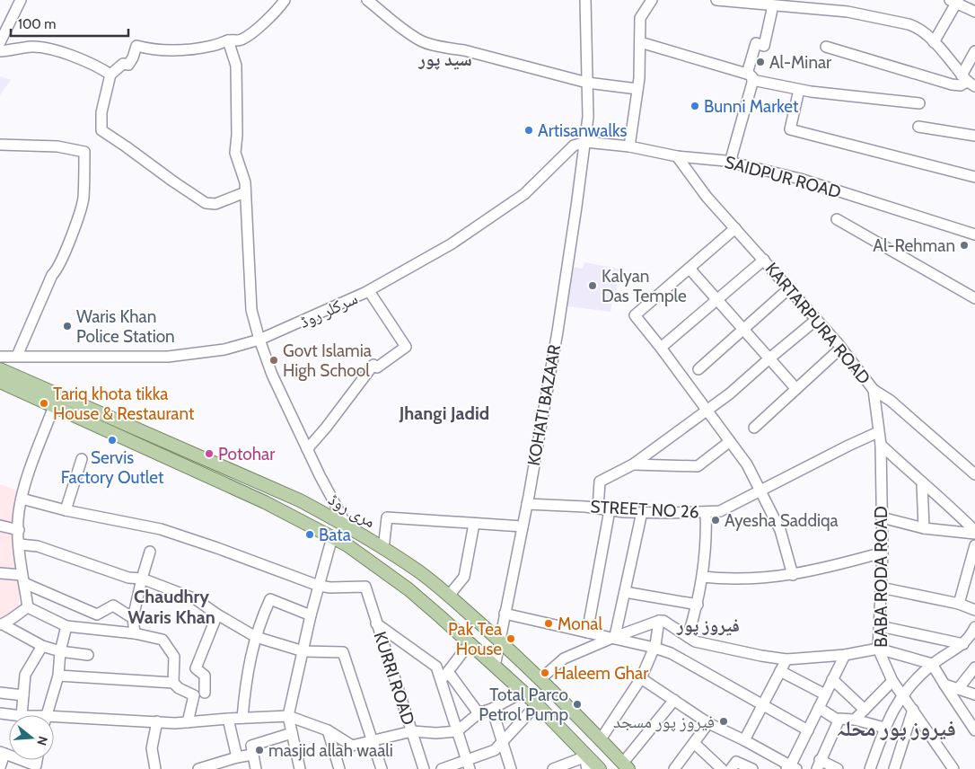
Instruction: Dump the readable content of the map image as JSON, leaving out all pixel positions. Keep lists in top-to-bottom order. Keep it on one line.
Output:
{"streets":{"main road":["مری روڈ"],"street":["SAIDPUR ROAD","سرکلر روڈ","KARTARPURA ROAD","KOHATI BAZAAR","STREET NO 26","BABA RODA ROAD","KURRI ROAD"]},"crossings":[["SAIDPUR ROAD","سرکلر روڈ"],["SAIDPUR ROAD","KARTARPURA ROAD"],["SAIDPUR ROAD","KOHATI BAZAAR"],["سرکلر روڈ","KOHATI BAZAAR"],["KARTARPURA ROAD","BABA RODA ROAD"],["KOHATI BAZAAR","STREET NO 26"],["KOHATI BAZAAR","مری روڈ"],["STREET NO 26","BABA RODA ROAD"]],"districts":["سید پور","Jhangi Jadid","Chaudhry Waris Khan","فیروز پور","فیروز پور محلہ"],"places":["Al-Minar","Bunni Market","Artisanwalks","Al-Rehman","Kalyan Das Temple","Waris Khan Police Station","Govt Islamia High School","Tariq khota tikka House & Restaurant","Servis Factory Outlet","Potohar","Ayesha Saddiqa","Bata","Monal","Pak Tea House","Haleem Ghar","Total Parco Petrol Pump","فیروز پور مسجد","masjid allah waali"],"scale_bar":"100 m","north":"right"}
